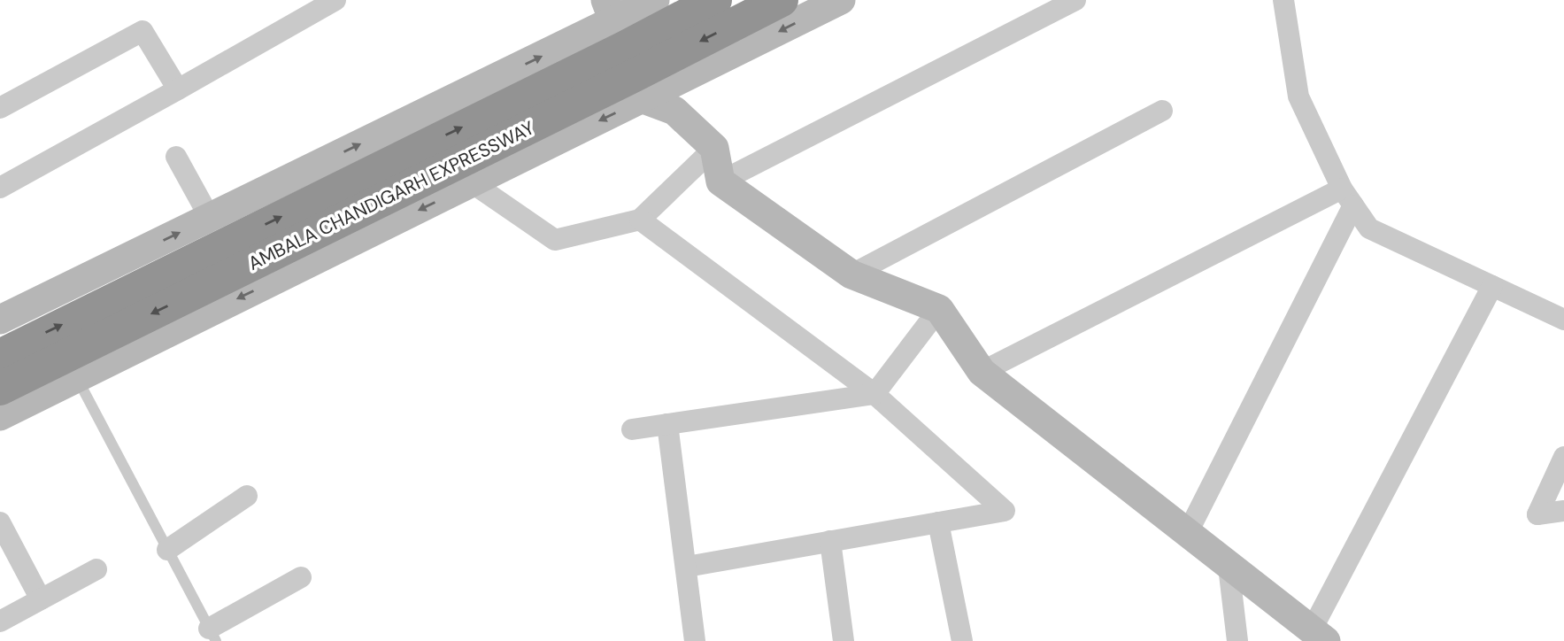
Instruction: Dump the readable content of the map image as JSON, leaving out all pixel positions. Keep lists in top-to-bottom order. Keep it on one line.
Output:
{"streets":{"highway":["AMBALA CHANDIGARH EXPRESSWAY"]}}
